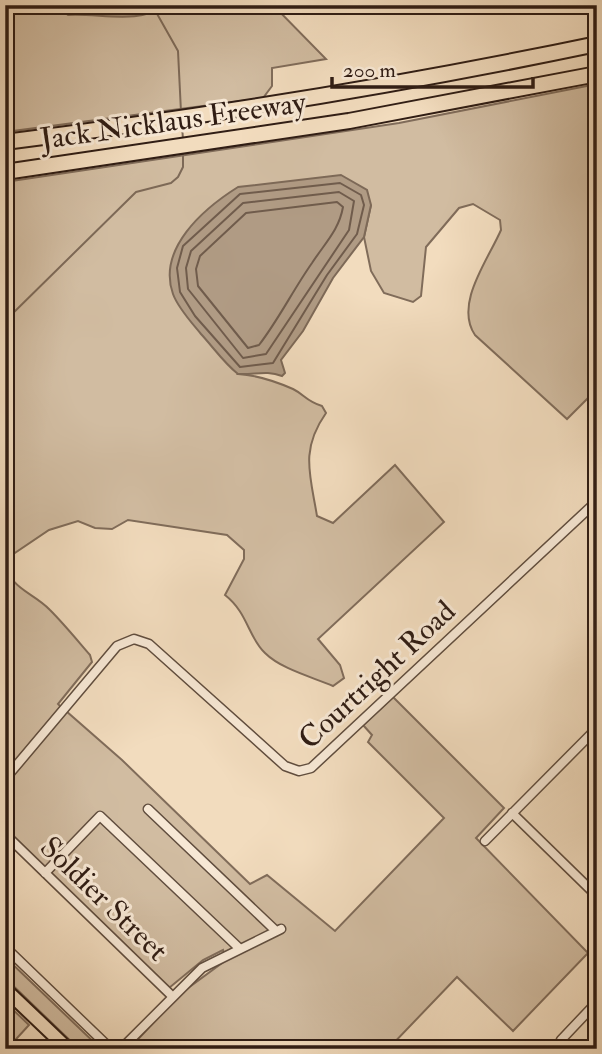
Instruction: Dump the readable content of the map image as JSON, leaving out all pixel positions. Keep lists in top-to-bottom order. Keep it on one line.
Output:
{"streets":{"highway":["Jack Nicklaus Freeway"],"street":["Courtright Road","Soldier Street"]},"scale_bar":"200 m"}
